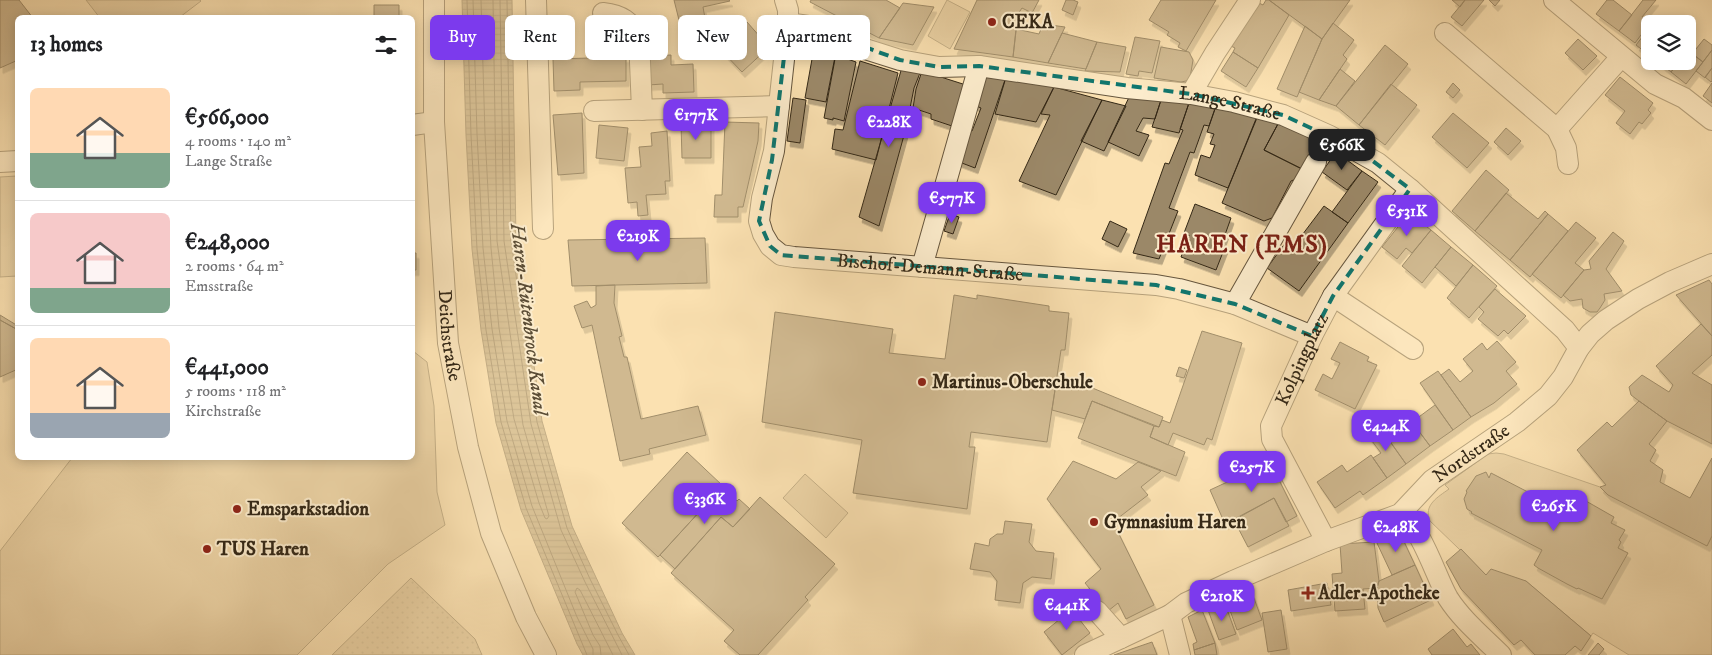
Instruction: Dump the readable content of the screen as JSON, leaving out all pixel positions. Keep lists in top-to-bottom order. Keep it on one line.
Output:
{"streets":{"street":["Lange Straße","Bischof-Demann-Straße","Deichstraße","Kolpingplatz","Nordstraße"]},"crossings":[["Lange Straße","Kolpingplatz"],["Lange Straße","Nordstraße"],["Bischof-Demann-Straße","Kolpingplatz"]],"districts":["HAREN (EMS)"],"water":["Haren-Rütenbrock Kanal"],"places":{"other":["CEKA","Martinus-Oberschule","Emsparkstadion","Gymnasium Haren","TUS Haren"],"health":["Adler-Apotheke"]},"page":{"chip":["Buy","Rent","Filters","New","Apartment"],"heading":"13 homes","list":[{"name":"€566,000","note":"4 rooms · 140 m² · Lange Straße"},{"name":"€248,000","note":"2 rooms · 64 m² · Emsstraße"},{"name":"€441,000","note":"5 rooms · 118 m² · Kirchstraße"}],"price":["€177K","€228K","€566K","€577K","€531K","€219K","€424K","€257K","€336K","€265K","€248K","€210K","€441K"]}}
